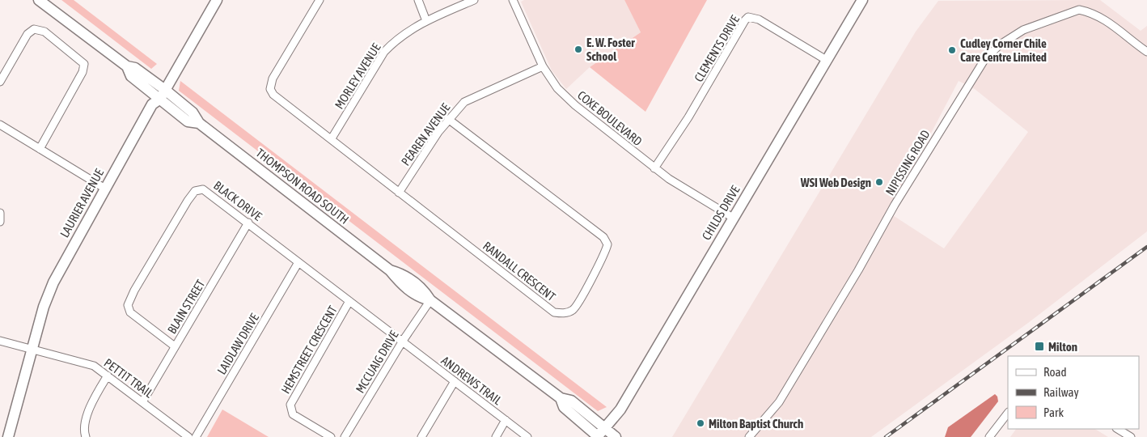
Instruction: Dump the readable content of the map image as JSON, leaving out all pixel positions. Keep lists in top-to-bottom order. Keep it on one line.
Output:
{"streets":{"street":["CLEMENTS DRIVE","MORLEY AVENUE","COXE BOULEVARD","PEAREN AVENUE","NIPISSING ROAD","THOMPSON ROAD SOUTH","BLACK DRIVE","LAURIER AVENUE","CHILDS DRIVE","RANDALL CRESCENT","BLAIN STREET","LAIDLAW DRIVE","HEMSTREET CRESCENT","MCCUAIG DRIVE","PETTIT TRAIL","ANDREWS TRAIL"]},"crossings":[["CLEMENTS DRIVE","COXE BOULEVARD"],["CLEMENTS DRIVE","CHILDS DRIVE"],["MORLEY AVENUE","RANDALL CRESCENT"],["COXE BOULEVARD","PEAREN AVENUE"],["COXE BOULEVARD","CHILDS DRIVE"],["PEAREN AVENUE","RANDALL CRESCENT"],["THOMPSON ROAD SOUTH","LAURIER AVENUE"],["THOMPSON ROAD SOUTH","CHILDS DRIVE"],["THOMPSON ROAD SOUTH","MCCUAIG DRIVE"],["BLACK DRIVE","BLAIN STREET"],["BLACK DRIVE","LAIDLAW DRIVE"],["BLACK DRIVE","HEMSTREET CRESCENT"],["BLACK DRIVE","MCCUAIG DRIVE"],["BLACK DRIVE","ANDREWS TRAIL"],["LAURIER AVENUE","PETTIT TRAIL"],["BLAIN STREET","PETTIT TRAIL"],["MCCUAIG DRIVE","ANDREWS TRAIL"]],"places":{"other":["E. W. Foster School","Cudley Corner Chile Care Centre Limited","WSI Web Design","Milton Baptist Church"],"transit":["Milton"]},"legend":["Road","Railway","Park"]}
